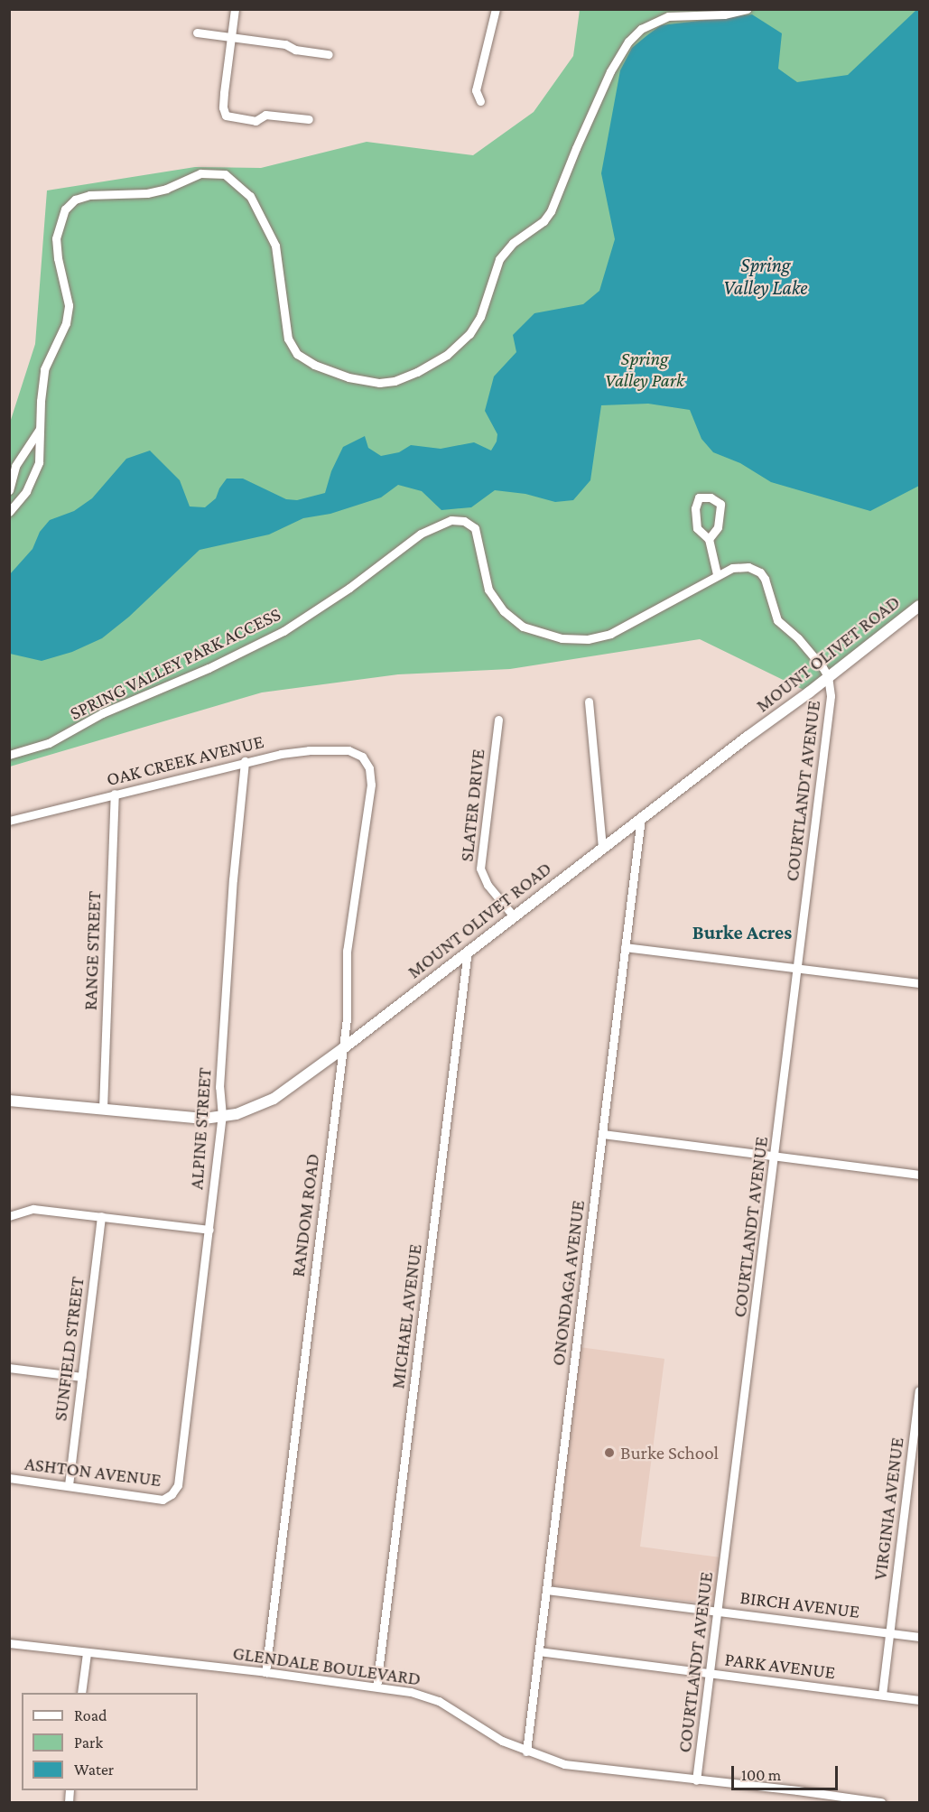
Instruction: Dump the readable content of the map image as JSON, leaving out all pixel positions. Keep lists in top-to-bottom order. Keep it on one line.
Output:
{"streets":{"street":["MOUNT OLIVET ROAD","SPRING VALLEY PARK ACCESS","OAK CREEK AVENUE","COURTLANDT AVENUE","SLATER DRIVE","RANGE STREET","ALPINE STREET","RANDOM ROAD","ONONDAGA AVENUE","MICHAEL AVENUE","SUNFIELD STREET","ASHTON AVENUE","VIRGINIA AVENUE","BIRCH AVENUE","GLENDALE BOULEVARD","PARK AVENUE"]},"crossings":[["MOUNT OLIVET ROAD","SPRING VALLEY PARK ACCESS"],["MOUNT OLIVET ROAD","COURTLANDT AVENUE"],["MOUNT OLIVET ROAD","SLATER DRIVE"],["MOUNT OLIVET ROAD","RANGE STREET"],["MOUNT OLIVET ROAD","ALPINE STREET"],["MOUNT OLIVET ROAD","RANDOM ROAD"],["MOUNT OLIVET ROAD","ONONDAGA AVENUE"],["MOUNT OLIVET ROAD","MICHAEL AVENUE"],["SPRING VALLEY PARK ACCESS","COURTLANDT AVENUE"],["OAK CREEK AVENUE","RANGE STREET"],["OAK CREEK AVENUE","ALPINE STREET"],["OAK CREEK AVENUE","RANDOM ROAD"],["COURTLANDT AVENUE","BIRCH AVENUE"],["COURTLANDT AVENUE","GLENDALE BOULEVARD"],["COURTLANDT AVENUE","PARK AVENUE"],["ALPINE STREET","ASHTON AVENUE"],["RANDOM ROAD","GLENDALE BOULEVARD"],["ONONDAGA AVENUE","BIRCH AVENUE"],["ONONDAGA AVENUE","GLENDALE BOULEVARD"],["ONONDAGA AVENUE","PARK AVENUE"],["MICHAEL AVENUE","GLENDALE BOULEVARD"],["SUNFIELD STREET","ASHTON AVENUE"],["VIRGINIA AVENUE","BIRCH AVENUE"],["VIRGINIA AVENUE","PARK AVENUE"]],"districts":["Burke Acres"],"water":["Spring Valley Lake"],"parks":["Spring Valley Park"],"places":["Burke School"],"legend":["Road","Park","Water"],"scale_bar":"100 m"}
